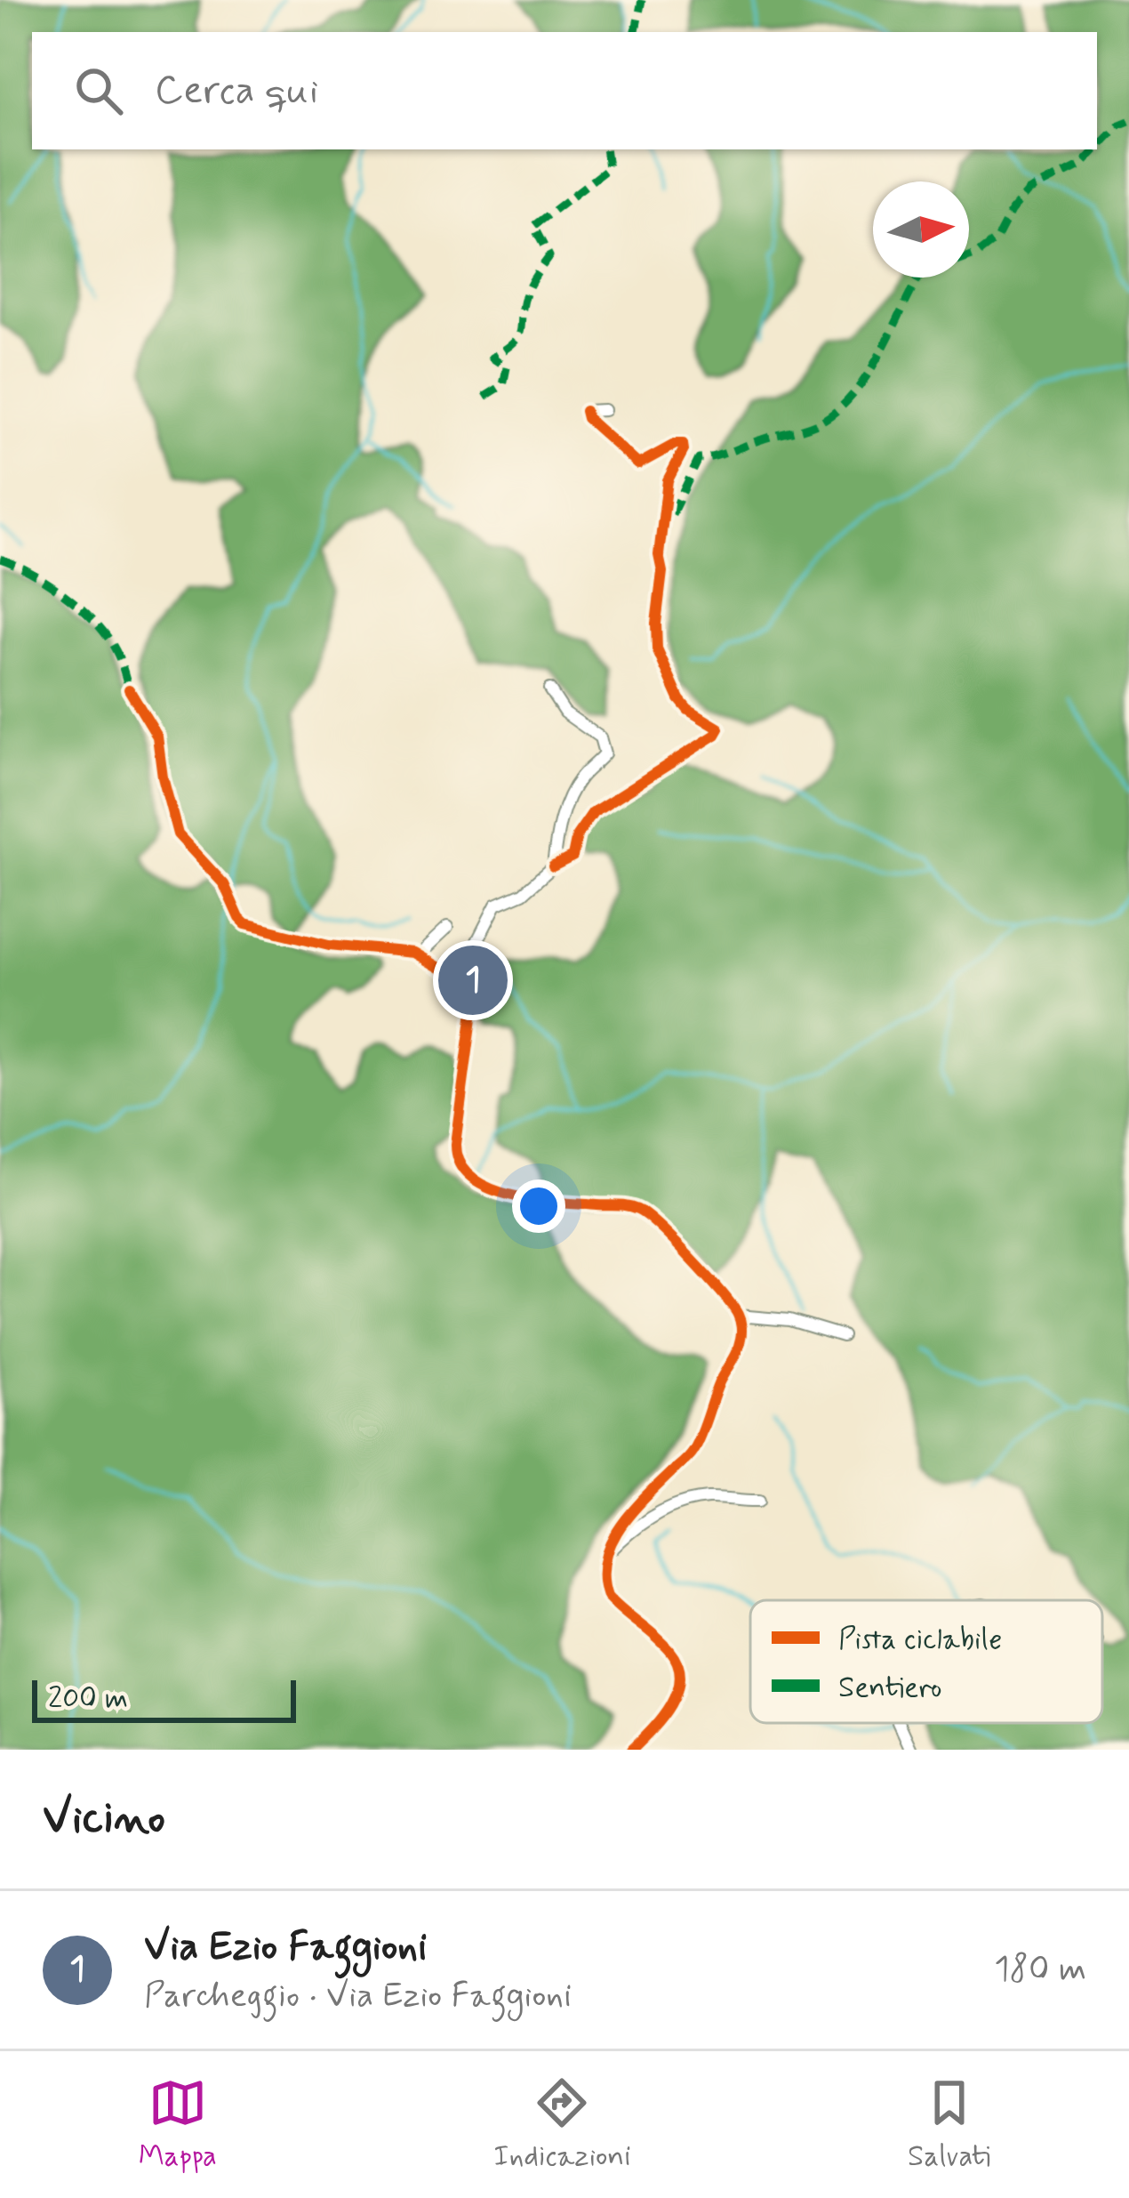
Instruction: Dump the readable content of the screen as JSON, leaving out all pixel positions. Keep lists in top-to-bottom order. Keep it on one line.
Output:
{"legend":["Pista ciclabile","Sentiero"],"scale_bar":"200 m","north":"right","page":{"search":"Cerca qui","pins":"1","scale":"200 m","heading":"Vicino","list":[{"mark":"1","name":"Via Ezio Faggioni","note":"Parcheggio · Via Ezio Faggioni","value":"180 m"}],"nav":["Mappa","Indicazioni","Salvati"]}}
